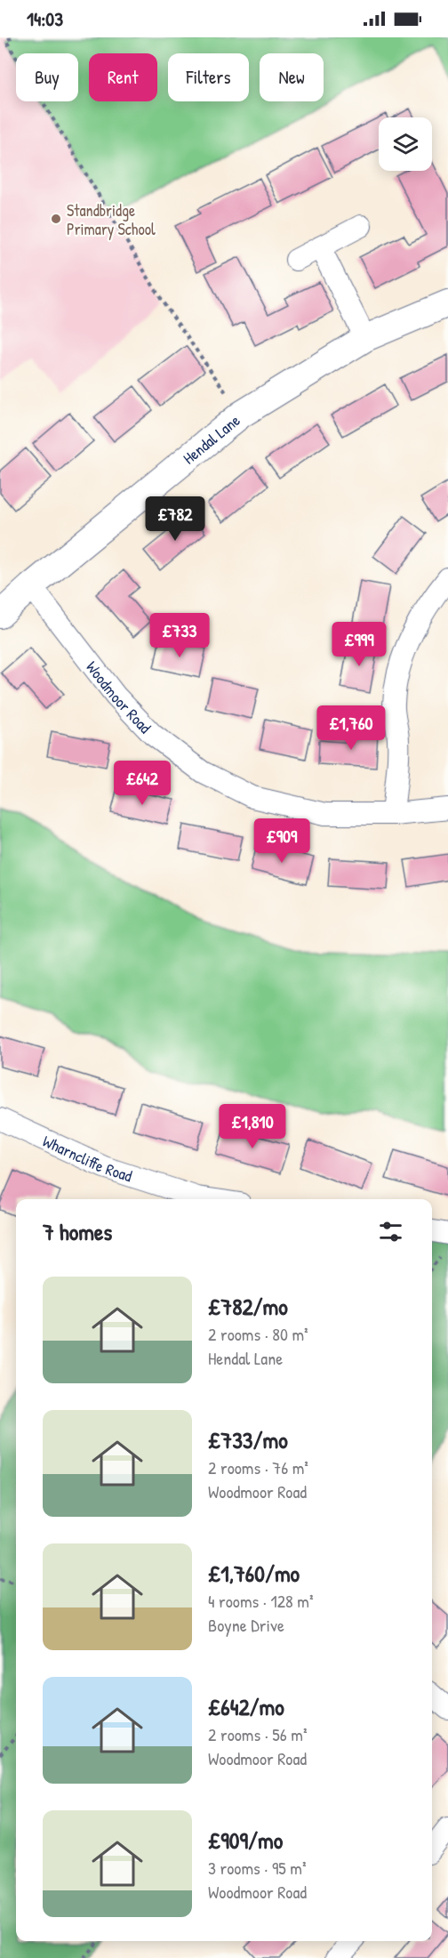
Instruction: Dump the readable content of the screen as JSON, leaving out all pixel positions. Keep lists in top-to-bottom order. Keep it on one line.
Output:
{"streets":{"street":["Hendal Lane","Woodmoor Road","Wharncliffe Road"]},"crossings":[["Hendal Lane","Woodmoor Road"]],"places":["Standbridge Primary School"],"page":{"status":"14:03","chip":["Buy","Rent","Filters","New"],"price":["£782","£733","£999","£1,760","£642","£909","£1,810"],"heading":"7 homes","list":[{"name":"£782/mo","note":"2 rooms · 80 m² · Hendal Lane"},{"name":"£733/mo","note":"2 rooms · 76 m² · Woodmoor Road"},{"name":"£1,760/mo","note":"4 rooms · 128 m² · Boyne Drive"},{"name":"£642/mo","note":"2 rooms · 56 m² · Woodmoor Road"},{"name":"£909/mo","note":"3 rooms · 95 m² · Woodmoor Road"}]}}
